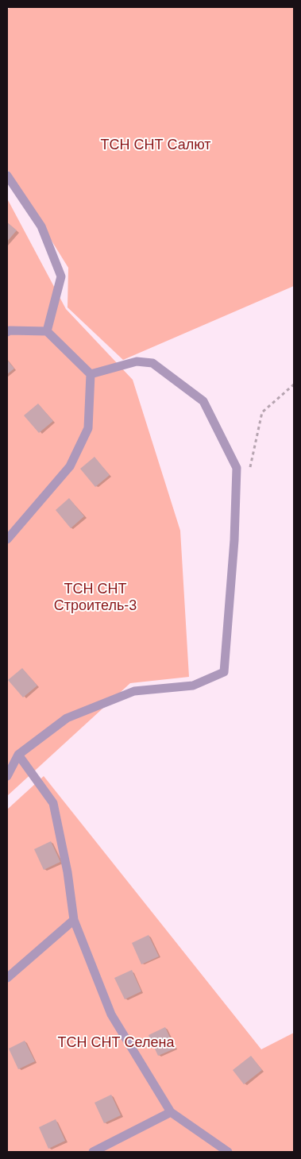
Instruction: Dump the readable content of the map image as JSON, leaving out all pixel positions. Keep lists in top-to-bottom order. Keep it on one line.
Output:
{"parks":["ТСН СНТ Салют","ТСН СНТ Строитель-3","ТСН СНТ Селена"]}
